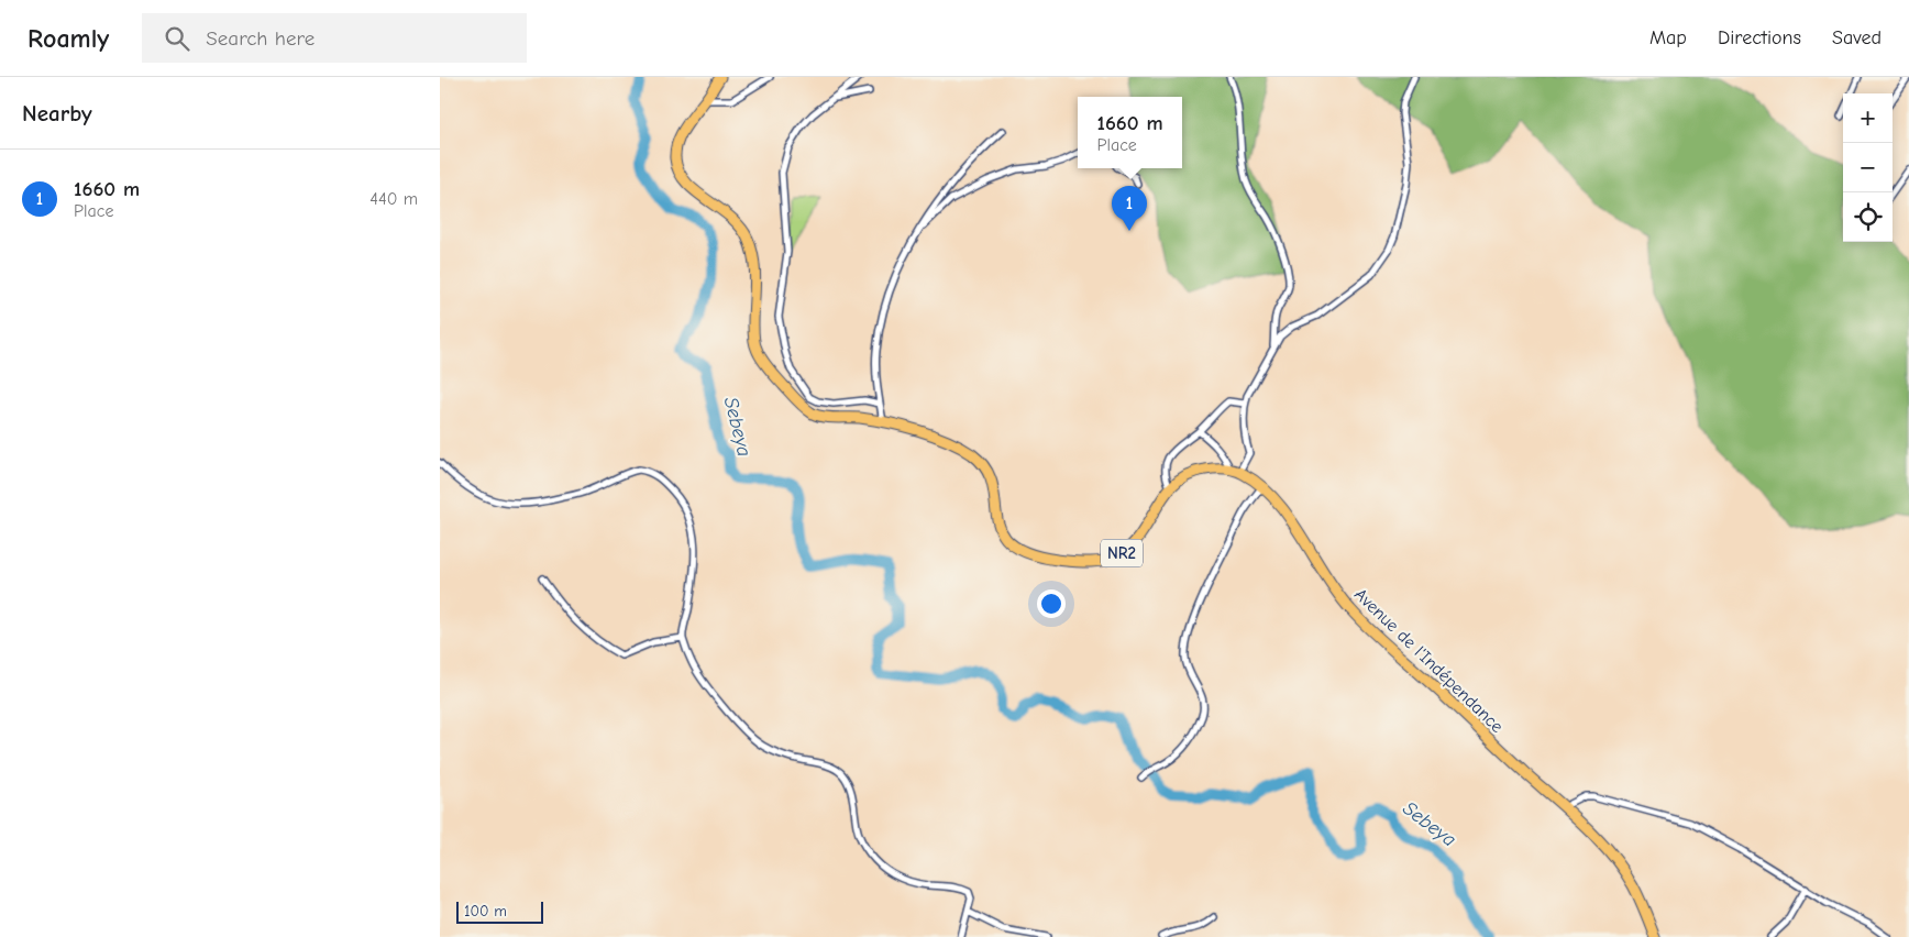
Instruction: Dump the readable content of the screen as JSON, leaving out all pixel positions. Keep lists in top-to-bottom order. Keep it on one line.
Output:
{"streets":{"highway":["NR2","Avenue de l'Indépendance"]},"crossings":[["NR2","Avenue de l'Indépendance"]],"water":["Sebeya"],"scale_bar":"100 m","page":{"header":"Roamly","search":"Search here","nav":["Map","Directions","Saved"],"heading":"Nearby","map_buttons":["+","−"],"popup":["1660 m","Place"],"list":[{"mark":"1","name":"1660 m","note":"Place","value":"440 m"}],"pins":"1","scale":"100 m"}}
